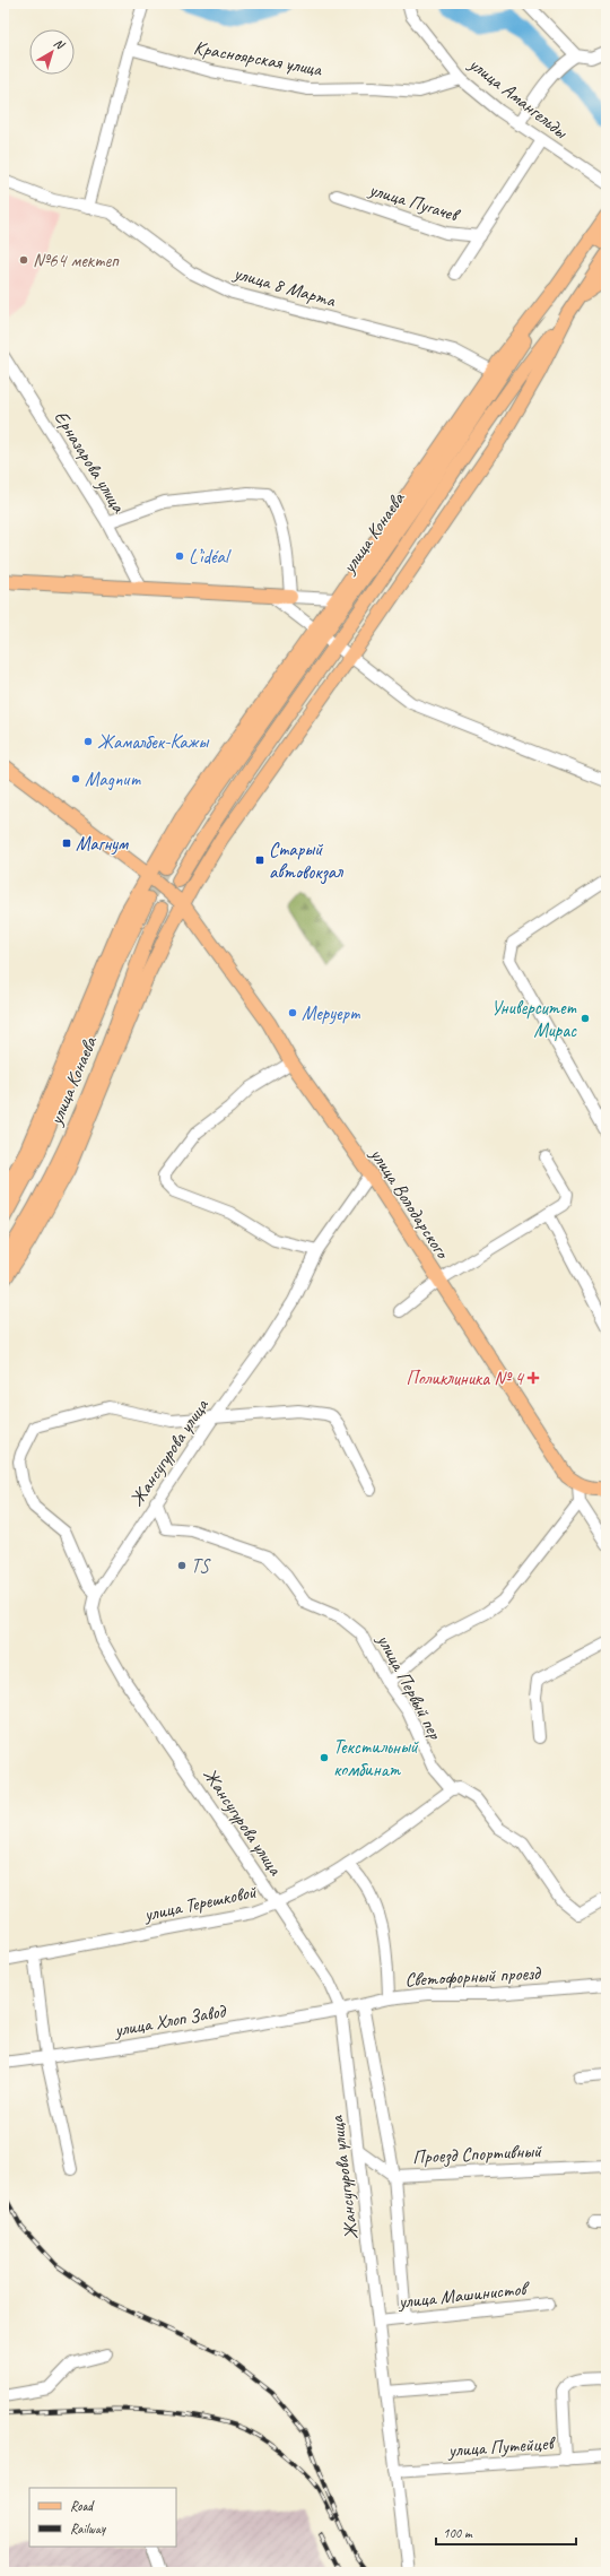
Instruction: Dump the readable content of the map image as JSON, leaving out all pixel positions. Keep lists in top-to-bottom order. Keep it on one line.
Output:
{"streets":{"main road":["улица Конаева","улица Володарского"],"street":["Красноярская улица","улица Амангельды","улица Пугачев","улица 8 Марта","Ерназарова улица","Жансугурова улица","улица Первый пер","улица Терешковой","Светофорный проезд","улица Хлоп Завод","Проезд Спортивный","улица Машинистов","улица Путейцев"]},"crossings":[["Красноярская улица","улица Амангельды"],["улица Амангельды","улица Пугачев"],["улица Конаева","улица Володарского"],["улица Володарского","Жансугурова улица"],["Жансугурова улица","улица Первый пер"],["Жансугурова улица","улица Терешковой"],["Жансугурова улица","Светофорный проезд"],["Жансугурова улица","улица Хлоп Завод"],["Жансугурова улица","Проезд Спортивный"],["Жансугурова улица","улица Машинистов"],["Жансугурова улица","улица Путейцев"],["улица Первый пер","улица Терешковой"],["Светофорный проезд","улица Хлоп Завод"]],"places":{"other":["№64 мектеп","L’idéal","Жамалбек-Кажы","Magnum","Меруерт","Университет Мирас","TS","Текстильный комбинат"],"transit":["Магнум","Старый автовокзал"],"health":["Поликлиника № 4"]},"legend":["Road","Railway"],"scale_bar":"100 m","north":"top right"}
